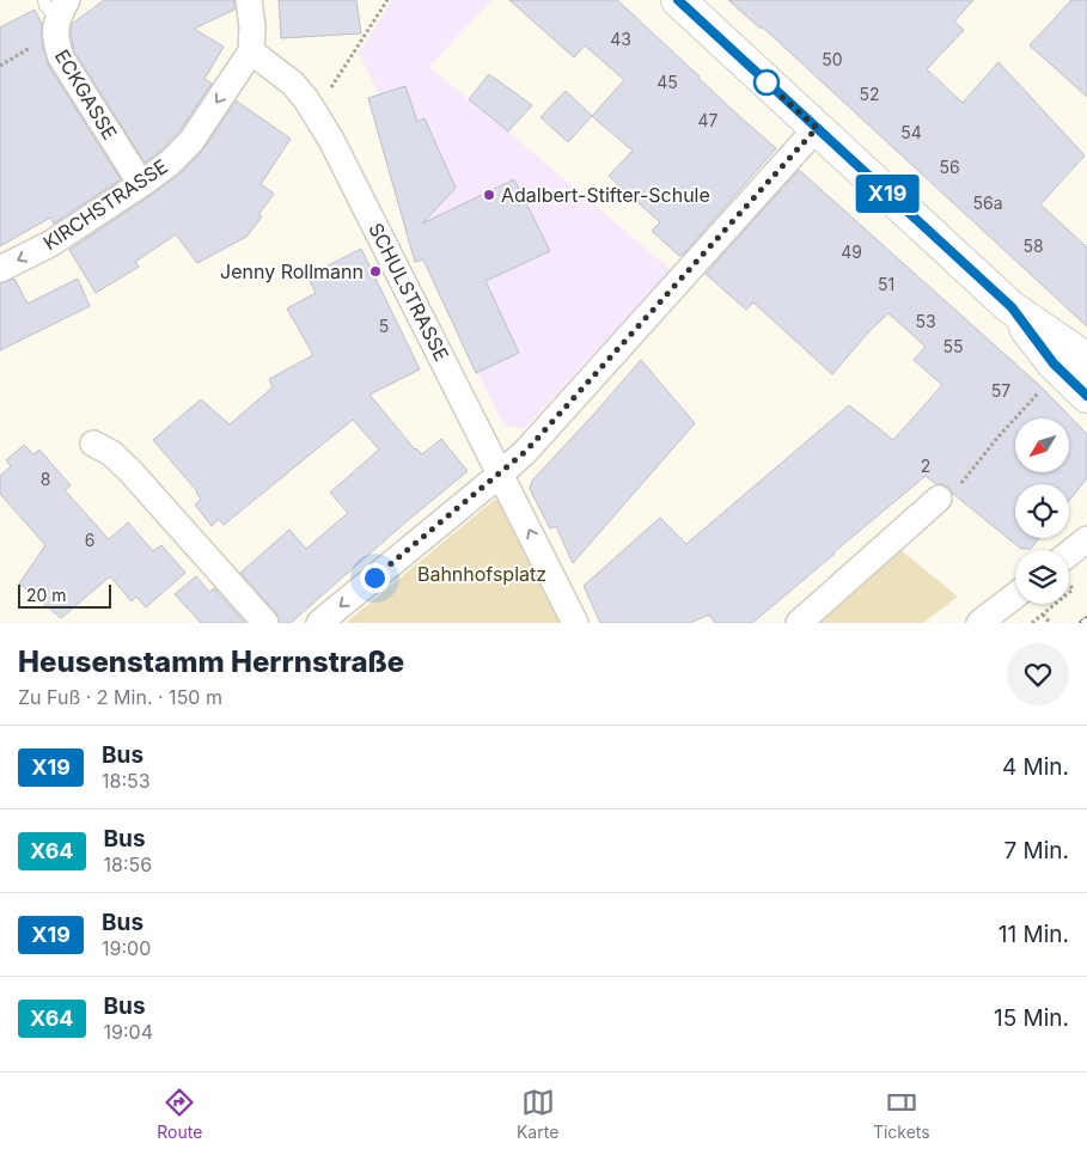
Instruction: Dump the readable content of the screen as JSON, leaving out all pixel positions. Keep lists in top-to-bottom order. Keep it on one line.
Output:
{"streets":{"street":["ECKGASSE","KIRCHSTRASSE","SCHULSTRASSE"]},"crossings":[["ECKGASSE","KIRCHSTRASSE"],["KIRCHSTRASSE","SCHULSTRASSE"]],"one_way":["KIRCHSTRASSE"],"parks":["Bahnhofsplatz"],"places":["Adalbert-Stifter-Schule","Jenny Rollmann"],"lines":["bus line X19"],"house_numbers":["43","50","45","52","47","54","56","56a","58","49","51","53","5","55","57","2","8","6"],"scale_bar":"20 m","north":"bottom left","page":{"on_map":"X19","scale":"20 m","heading":["Heusenstamm Herrnstraße","Zu Fuß · 2 Min. · 150 m"],"list":[{"mark":"X19","name":"Bus","note":"18:53","value":"4 Min."},{"mark":"X64","name":"Bus","note":"18:56","value":"7 Min."},{"mark":"X19","name":"Bus","note":"19:00","value":"11 Min."},{"mark":"X64","name":"Bus","note":"19:04","value":"15 Min."}],"tabs":["Route","Karte","Tickets"]}}
